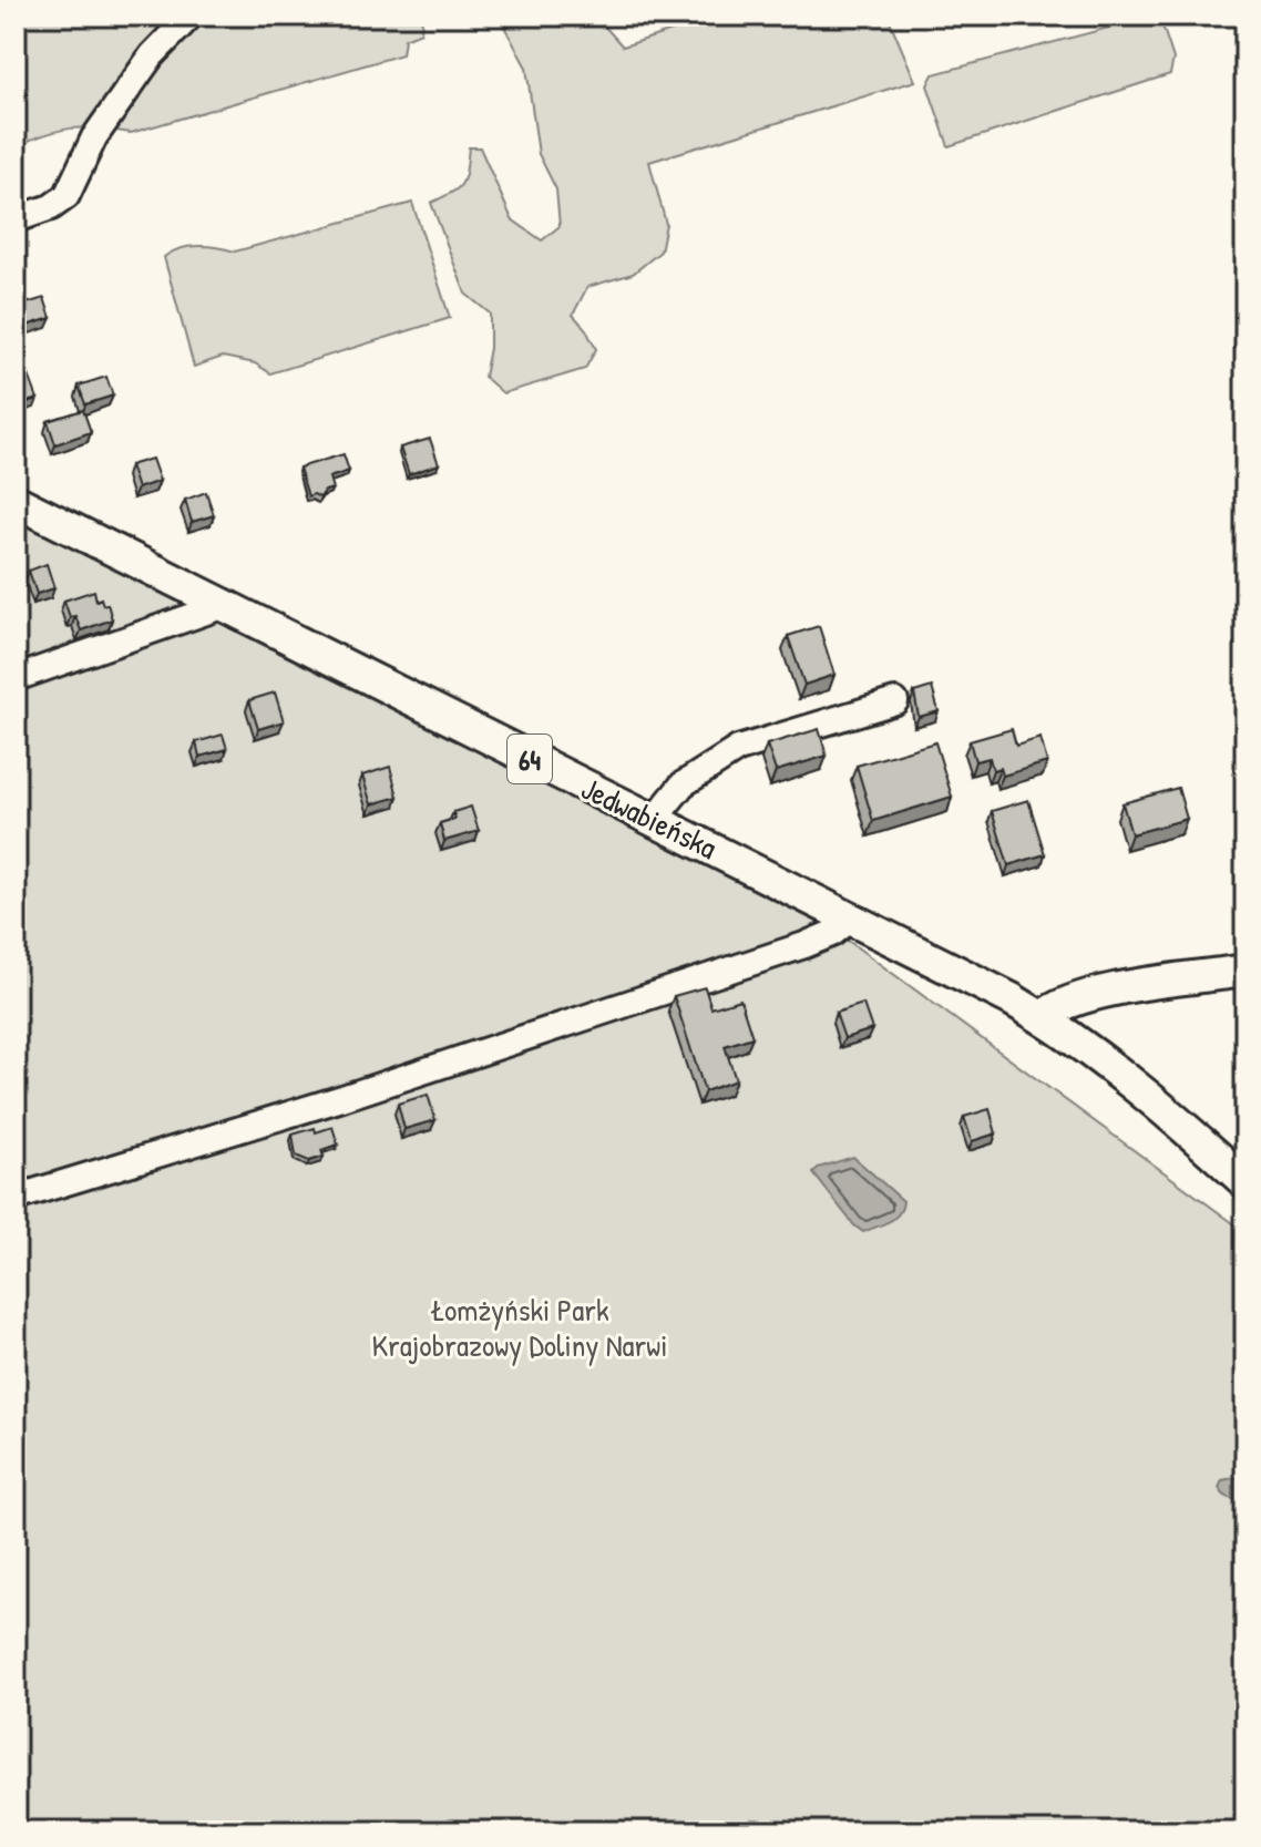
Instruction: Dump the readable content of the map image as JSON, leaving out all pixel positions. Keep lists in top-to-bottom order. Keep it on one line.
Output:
{"streets":{"main road":["64","Jedwabieńska"]},"crossings":[["64","Jedwabieńska"]],"parks":["Łomżyński Park Krajobrazowy Doliny Narwi"]}
